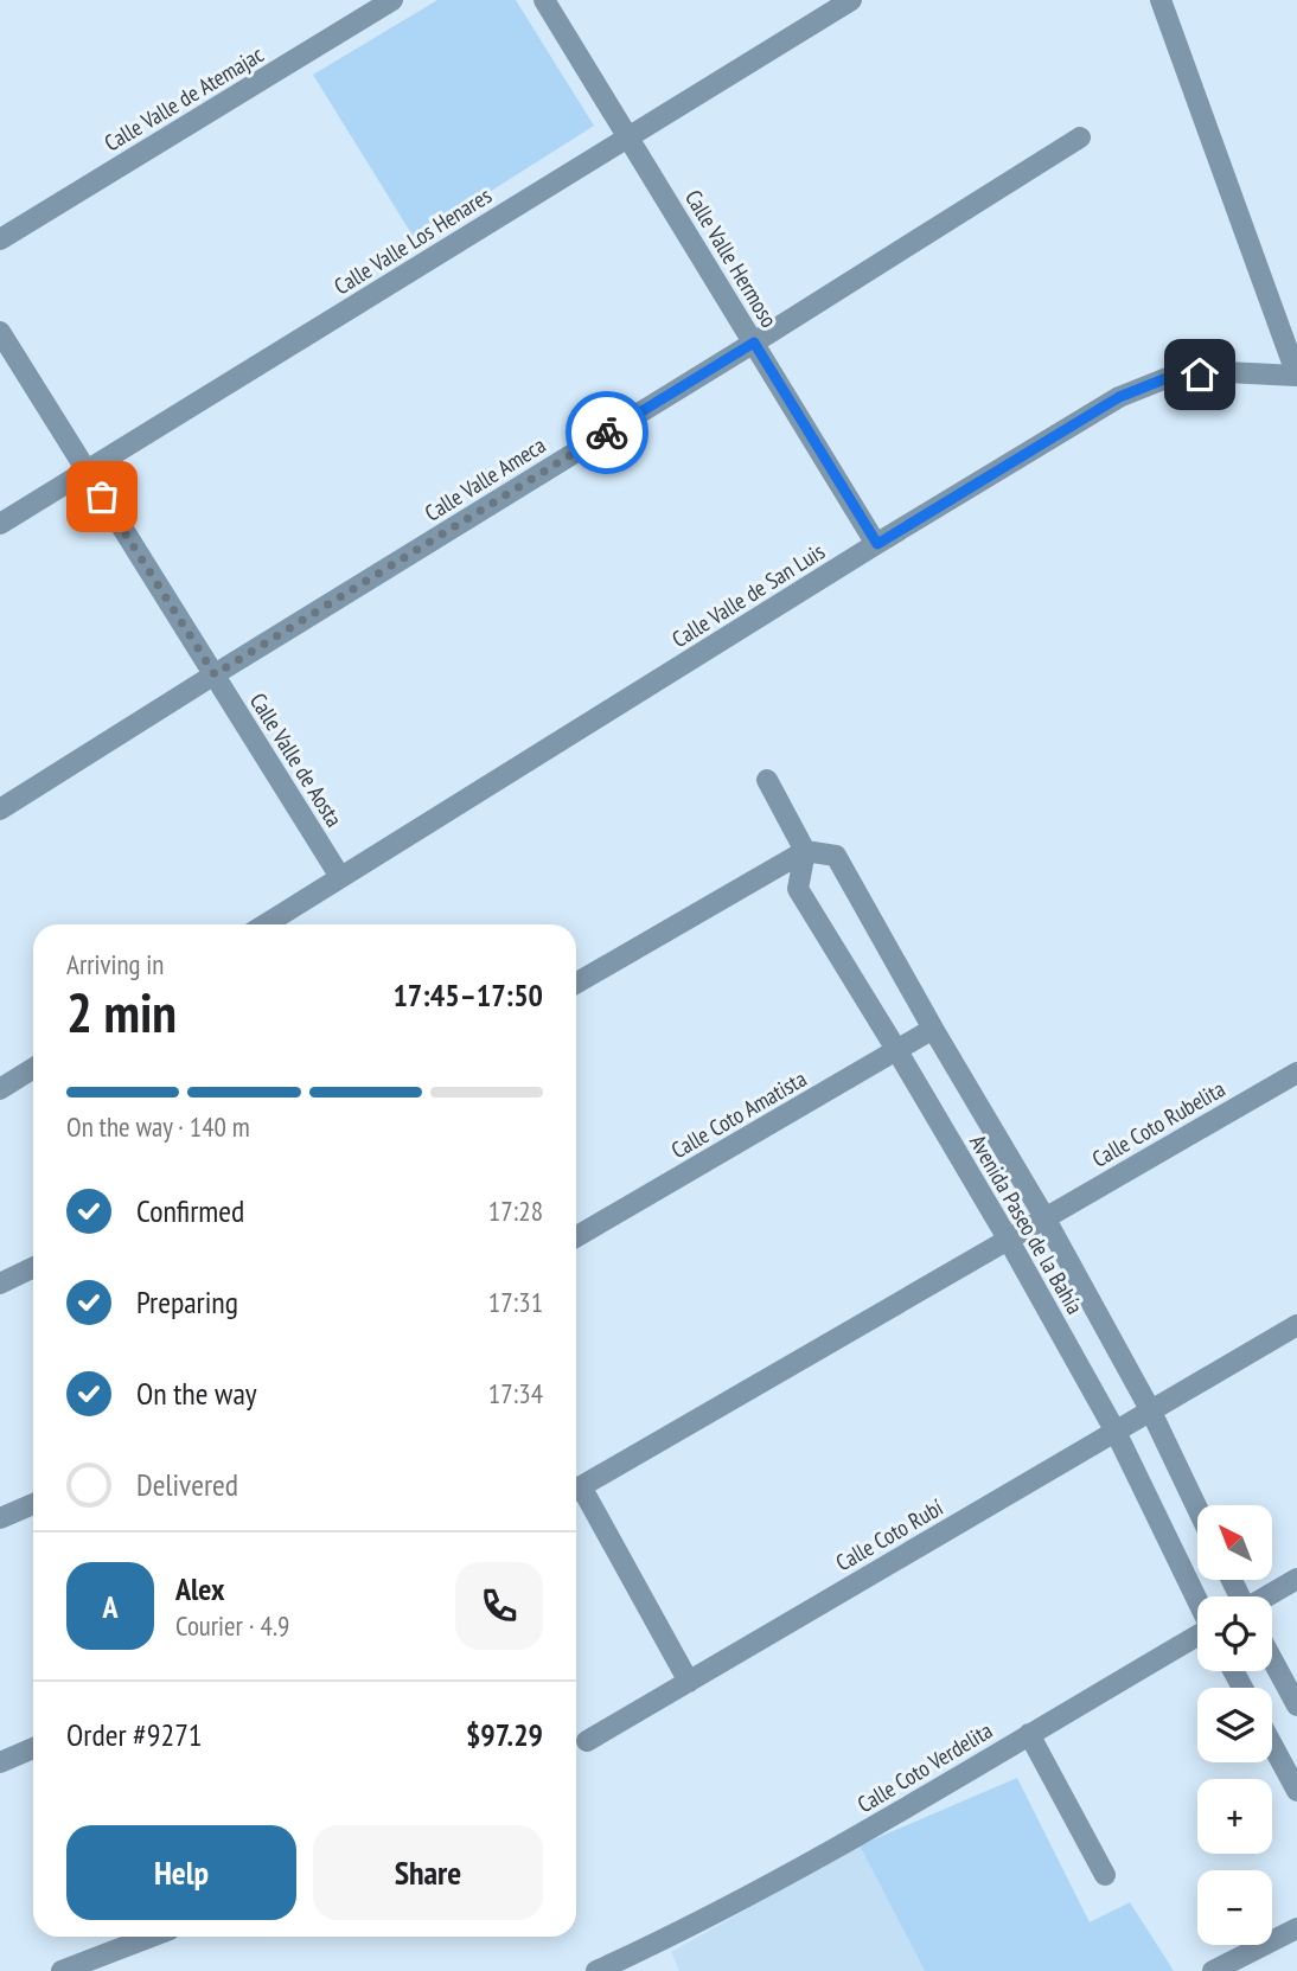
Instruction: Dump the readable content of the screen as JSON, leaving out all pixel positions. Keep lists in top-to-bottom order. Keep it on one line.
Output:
{"streets":{"street":["Calle Valle de Atemajac","Calle Valle Los Henares","Calle Valle Hermoso","Calle Valle Ameca","Calle Valle de San Luis","Calle Valle de Aosta","Calle Coto Amatista","Calle Coto Rubelita","Avenida Paseo de la Bahía","Calle Coto Rubí","Calle Coto Verdelita"]},"crossings":[["Calle Valle Los Henares","Calle Valle Hermoso"],["Calle Valle Los Henares","Calle Valle de Aosta"],["Calle Valle Hermoso","Calle Valle Ameca"],["Calle Valle Hermoso","Calle Valle de San Luis"],["Calle Valle Ameca","Calle Valle de Aosta"],["Calle Valle de San Luis","Calle Valle de Aosta"],["Calle Coto Amatista","Avenida Paseo de la Bahía"],["Calle Coto Rubelita","Avenida Paseo de la Bahía"],["Avenida Paseo de la Bahía","Calle Coto Rubí"]],"north":"top left","page":{"heading":["2 min","Arriving in","17:45–17:50"],"panel":["Alex","Courier · 4.9","Order #9271","$97.29"],"bar":"On the way · 140 m","list":[["Confirmed","17:28"],["Preparing","17:31"],["On the way","17:34"],"Delivered"],"map_buttons":["+","−"],"round":"A","buttons":["Help","Share"]}}
